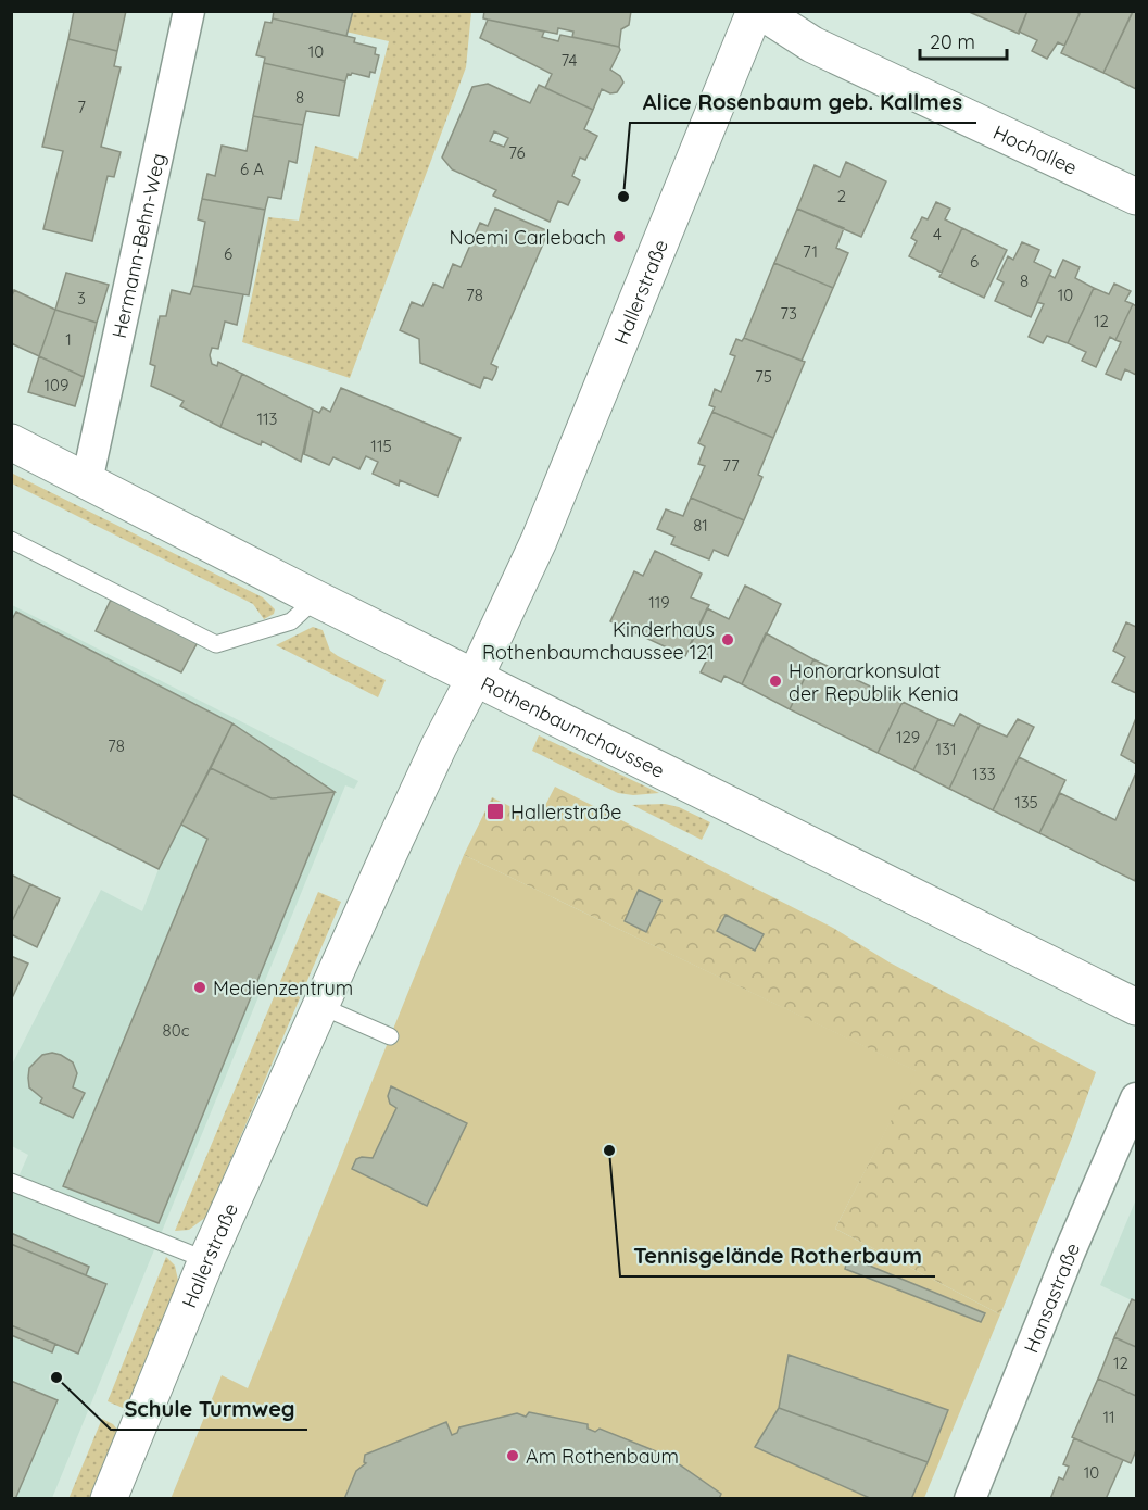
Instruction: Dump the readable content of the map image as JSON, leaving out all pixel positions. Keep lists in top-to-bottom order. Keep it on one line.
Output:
{"streets":{"main road":["Hochallee","Hallerstraße","Rothenbaumchaussee"],"street":["Hermann-Behn-Weg","Hansastraße"]},"crossings":[["Hermann-Behn-Weg","Rothenbaumchaussee"],["Hallerstraße","Rothenbaumchaussee"]],"places":{"other":["Alice Rosenbaum geb. Kallmes","Noemi Carlebach","Kinderhaus Rothenbaumchaussee 121","Honorarkonsulat der Republik Kenia","Medienzentrum","Tennisgelände Rotherbaum","Schule Turmweg","Am Rothenbaum"],"transit":["Hallerstraße"]},"house_numbers":["10","74","8","7","76","6 A","2","4","71","6","6","8","78","10","3","73","12","1","75","109","113","115","77","81","119","129","78","131","133","135","80c","12","11","10"],"scale_bar":"20 m"}
